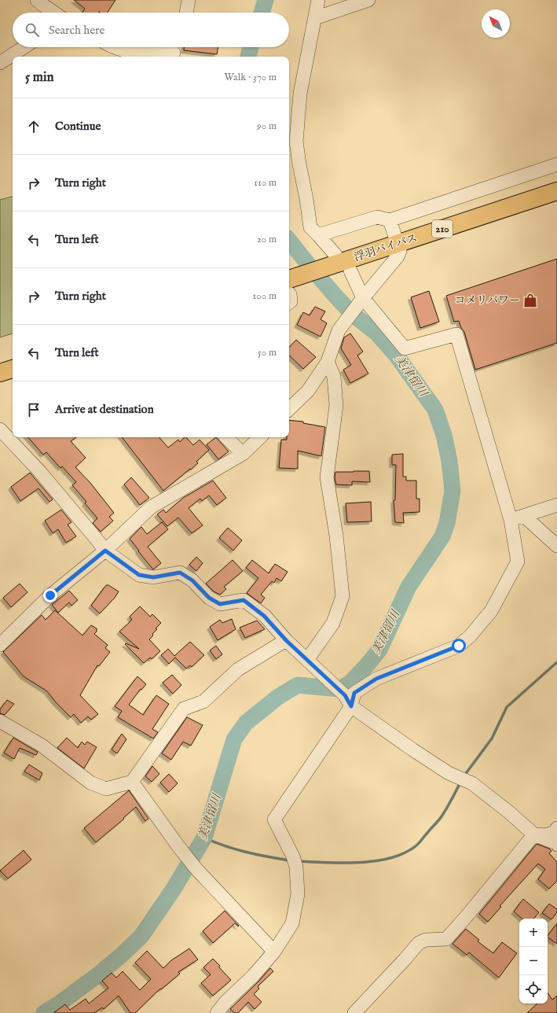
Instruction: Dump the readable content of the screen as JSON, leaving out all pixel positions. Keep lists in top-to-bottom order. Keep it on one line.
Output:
{"streets":{"highway":["210","浮羽バイパス"]},"water":["美津留川"],"places":{"shop":["コメリパワー"]},"north":"top left","page":{"search":"Search here","heading":["5 min","Walk · 370 m"],"list":[["Continue","90 m"],["Turn right","110 m"],["Turn left","20 m"],["Turn right","100 m"],["Turn left","50 m"],"Arrive at destination"],"map_buttons":["+","−"]}}
